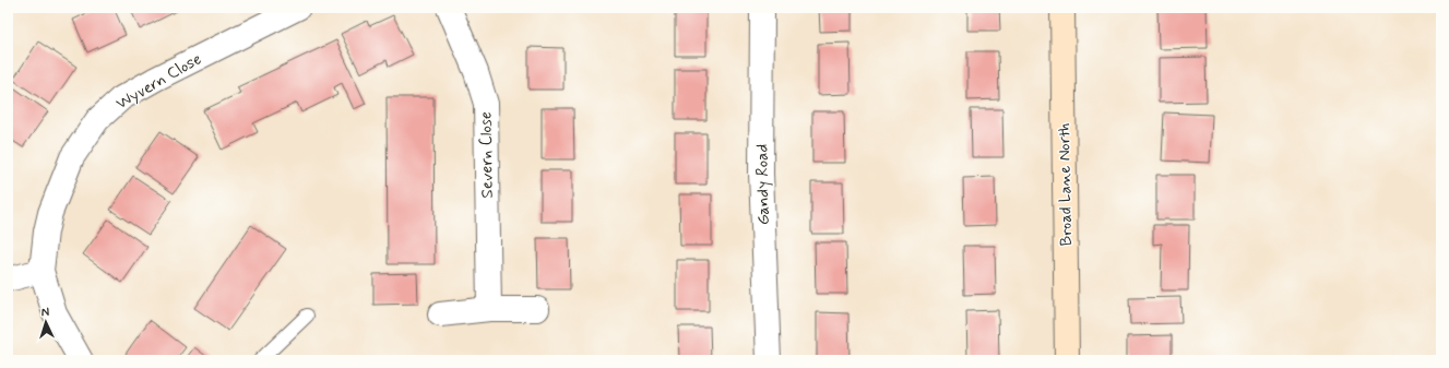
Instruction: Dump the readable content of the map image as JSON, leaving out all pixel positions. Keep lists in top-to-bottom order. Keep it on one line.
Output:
{"streets":{"street":["Wyvern Close","Severn Close","Gandy Road","Broad Lane North"]},"north":"top"}
